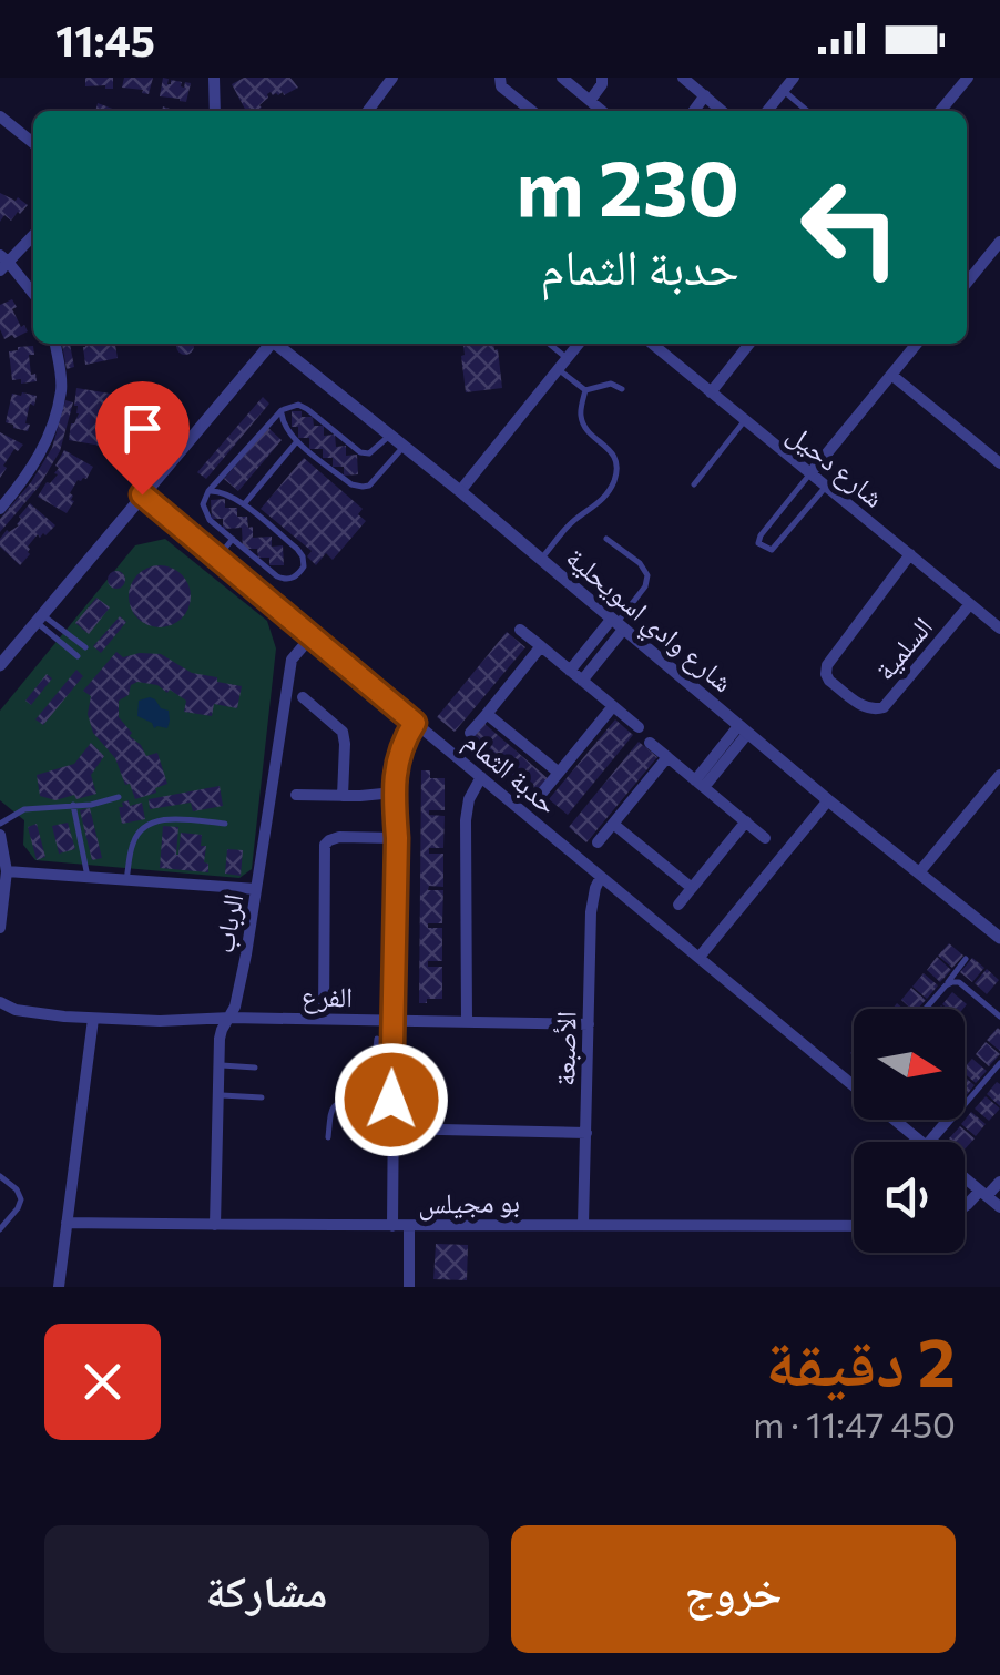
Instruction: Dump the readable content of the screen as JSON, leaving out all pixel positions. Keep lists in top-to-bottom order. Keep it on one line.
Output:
{"streets":{"street":["شارع دحيل","شارع وادي اسويحلية","السلمية","حدبة الثمام","الرباب","الفرع","الأصبعة","بو مجيلس"]},"crossings":[["شارع دحيل","السلمية"],["حدبة الثمام","الرباب"],["حدبة الثمام","الأصبعة"],["الرباب","الفرع"],["الرباب","بو مجيلس"],["الفرع","الأصبعة"],["الأصبعة","بو مجيلس"]],"north":"right","page":{"status":"11:45","turn":["230 m","حدبة الثمام"],"heading":["2 دقيقة","450 m · 11:47"],"buttons":["خروج","مشاركة"]}}
